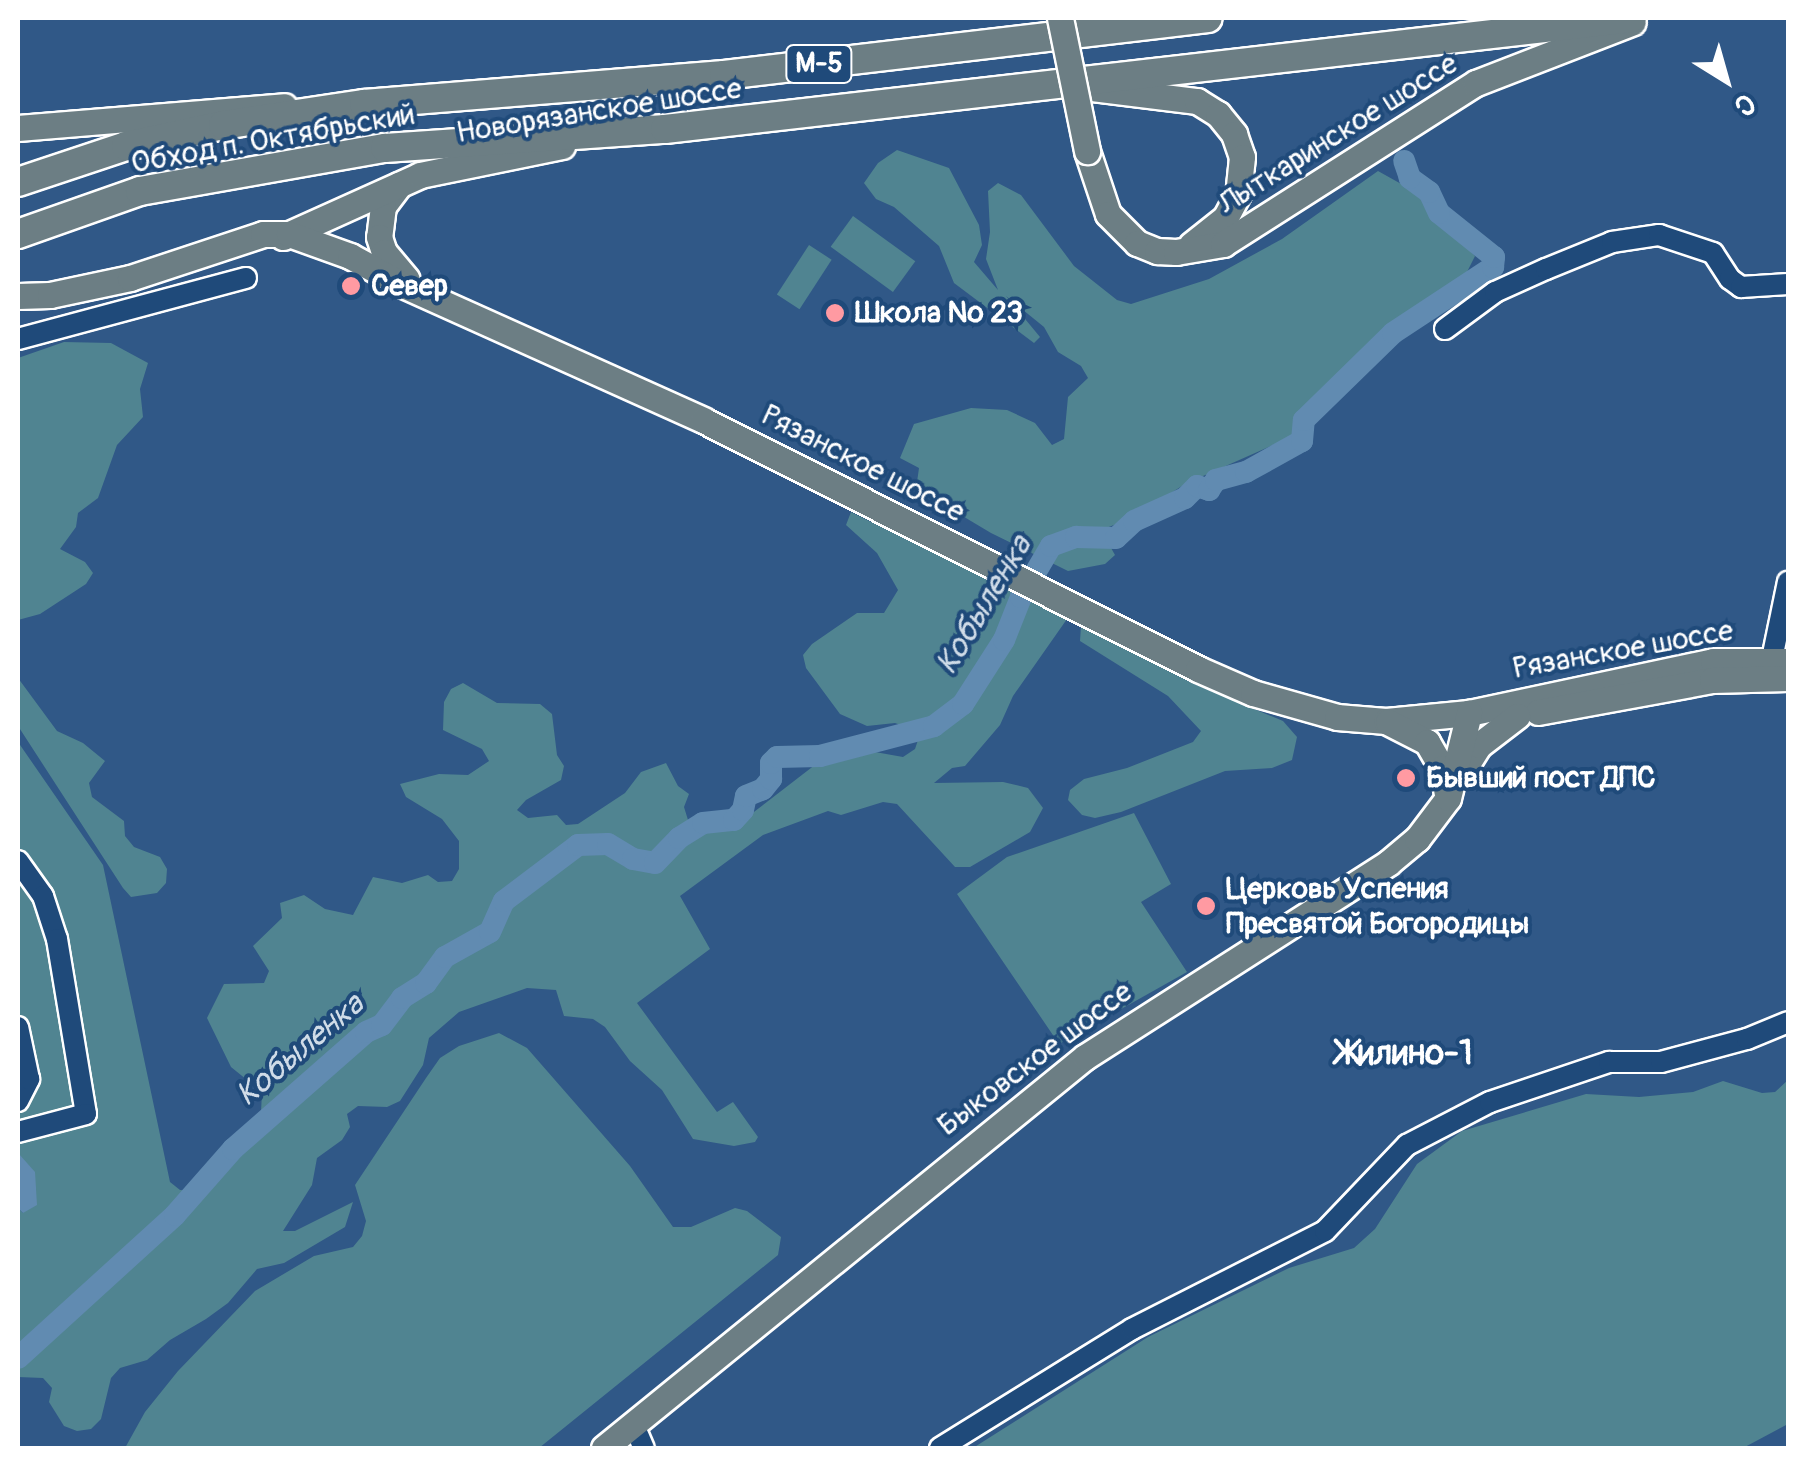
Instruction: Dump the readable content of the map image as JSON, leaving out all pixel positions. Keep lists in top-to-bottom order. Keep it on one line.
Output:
{"streets":{"highway":["М-5","Новорязанское шоссе","Обход п. Октябрьский"],"main road":["Лыткаринское шоссе","Рязанское шоссе","Быковское шоссе"]},"crossings":[["Новорязанское шоссе","Лыткаринское шоссе"],["Новорязанское шоссе","Обход п. Октябрьский"],["Новорязанское шоссе","Рязанское шоссе"],["Рязанское шоссе","Быковское шоссе"]],"districts":["Жилино-1"],"water":["Кобыленка"],"places":["Север","Школа № 23","Бывший пост ДПС","Церковь Успения Пресвятой Богородицы"],"north":"bottom right"}
